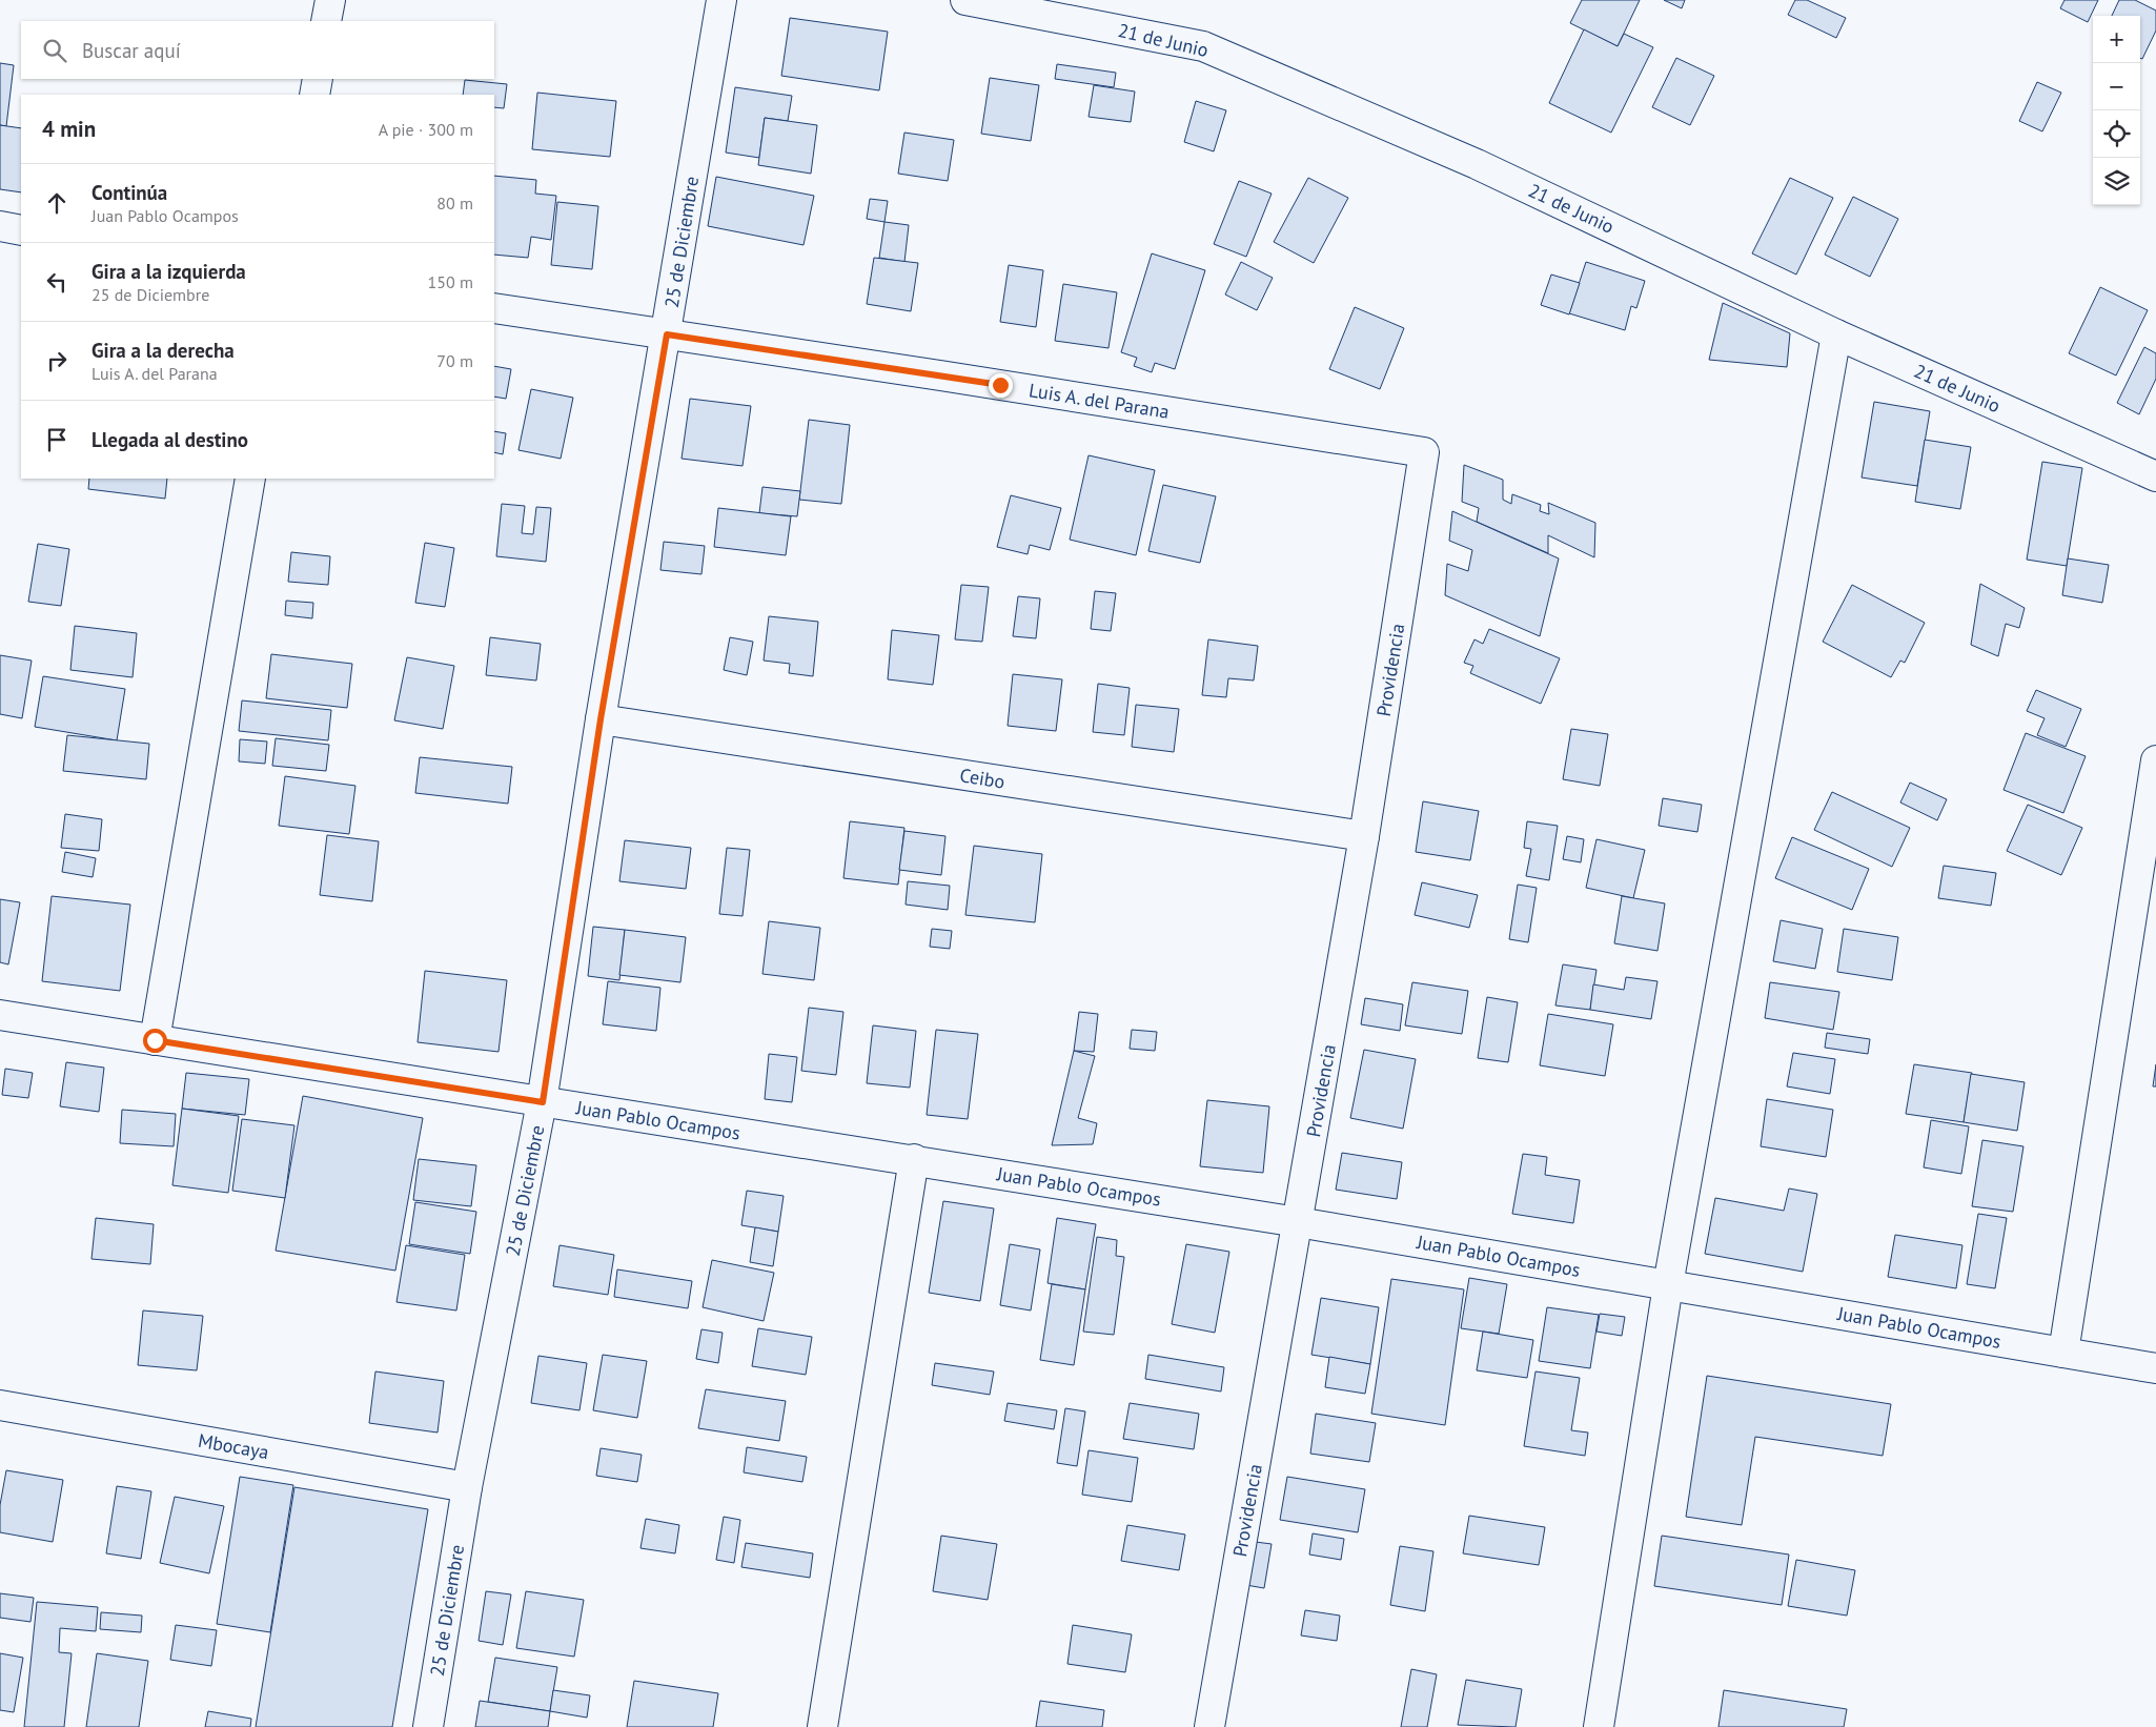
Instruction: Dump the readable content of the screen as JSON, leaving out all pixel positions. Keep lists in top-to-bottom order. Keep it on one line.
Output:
{"streets":{"street":["21 de Junio","25 de Diciembre","Luis A. del Parana","Providencia","Ceibo","Juan Pablo Ocampos","Mbocaya"]},"crossings":[["25 de Diciembre","Luis A. del Parana"],["25 de Diciembre","Ceibo"],["25 de Diciembre","Juan Pablo Ocampos"],["25 de Diciembre","Mbocaya"],["Luis A. del Parana","Providencia"],["Providencia","Ceibo"],["Providencia","Juan Pablo Ocampos"]],"page":{"map_buttons":["+","−"],"search":"Buscar aquí","heading":["4 min","A pie · 300 m"],"list":[["Continúa","Juan Pablo Ocampos","80 m"],["Gira a la izquierda","25 de Diciembre","150 m"],["Gira a la derecha","Luis A. del Parana","70 m"],"Llegada al destino"]}}
